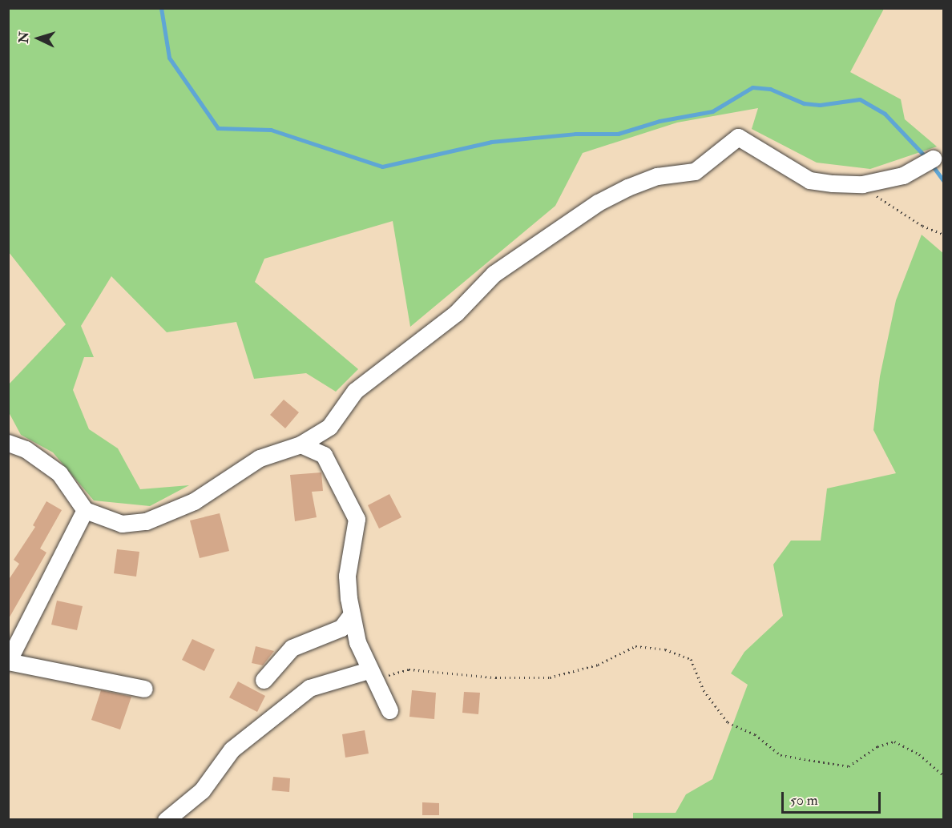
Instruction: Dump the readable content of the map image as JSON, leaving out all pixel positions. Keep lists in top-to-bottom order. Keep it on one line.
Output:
{"scale_bar":"50 m","north":"left"}
